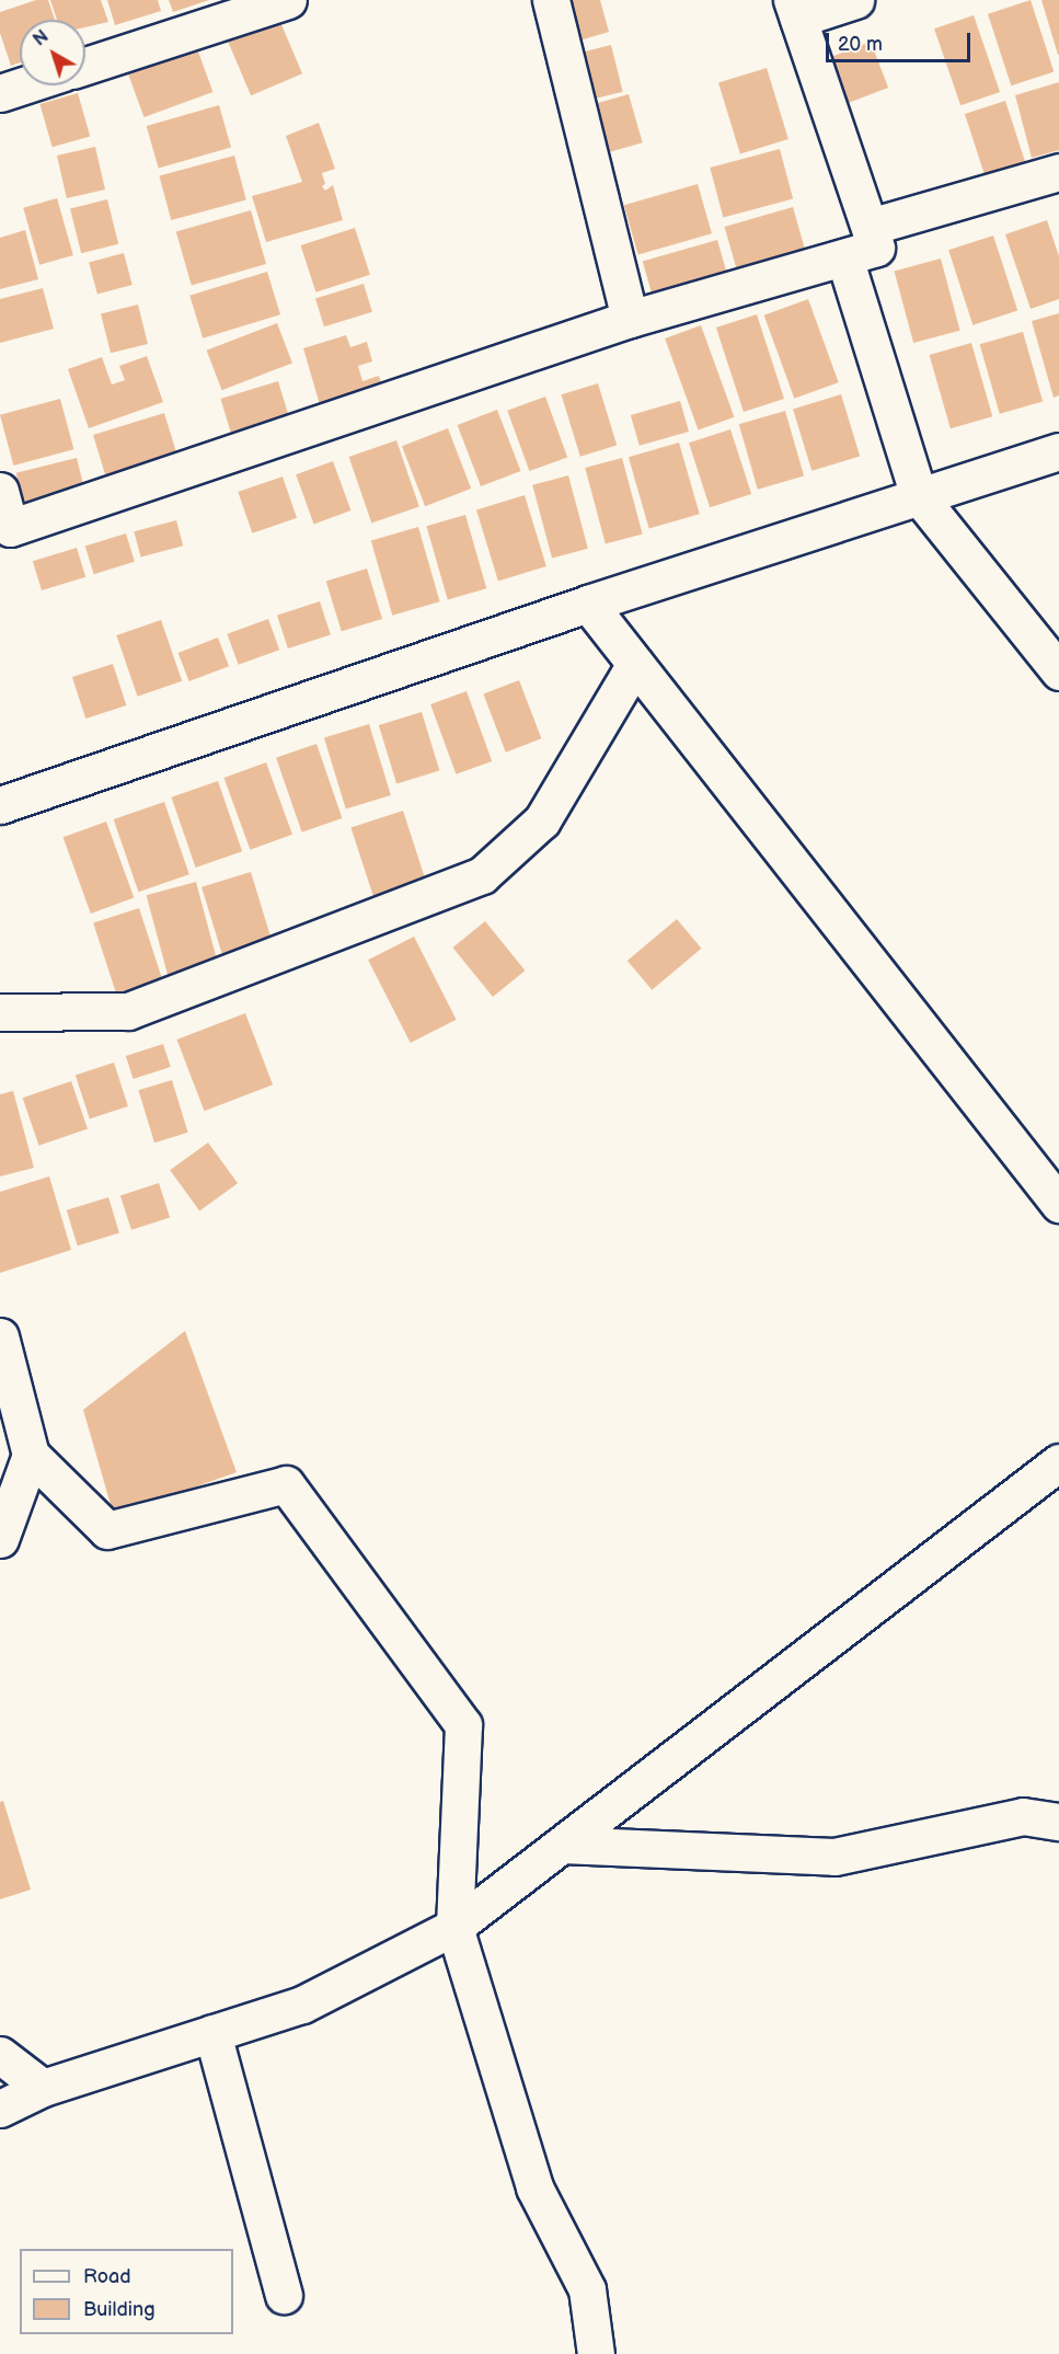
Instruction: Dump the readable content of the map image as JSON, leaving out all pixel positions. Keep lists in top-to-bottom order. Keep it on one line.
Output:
{"legend":["Road","Building"],"scale_bar":"20 m","north":"top left"}
